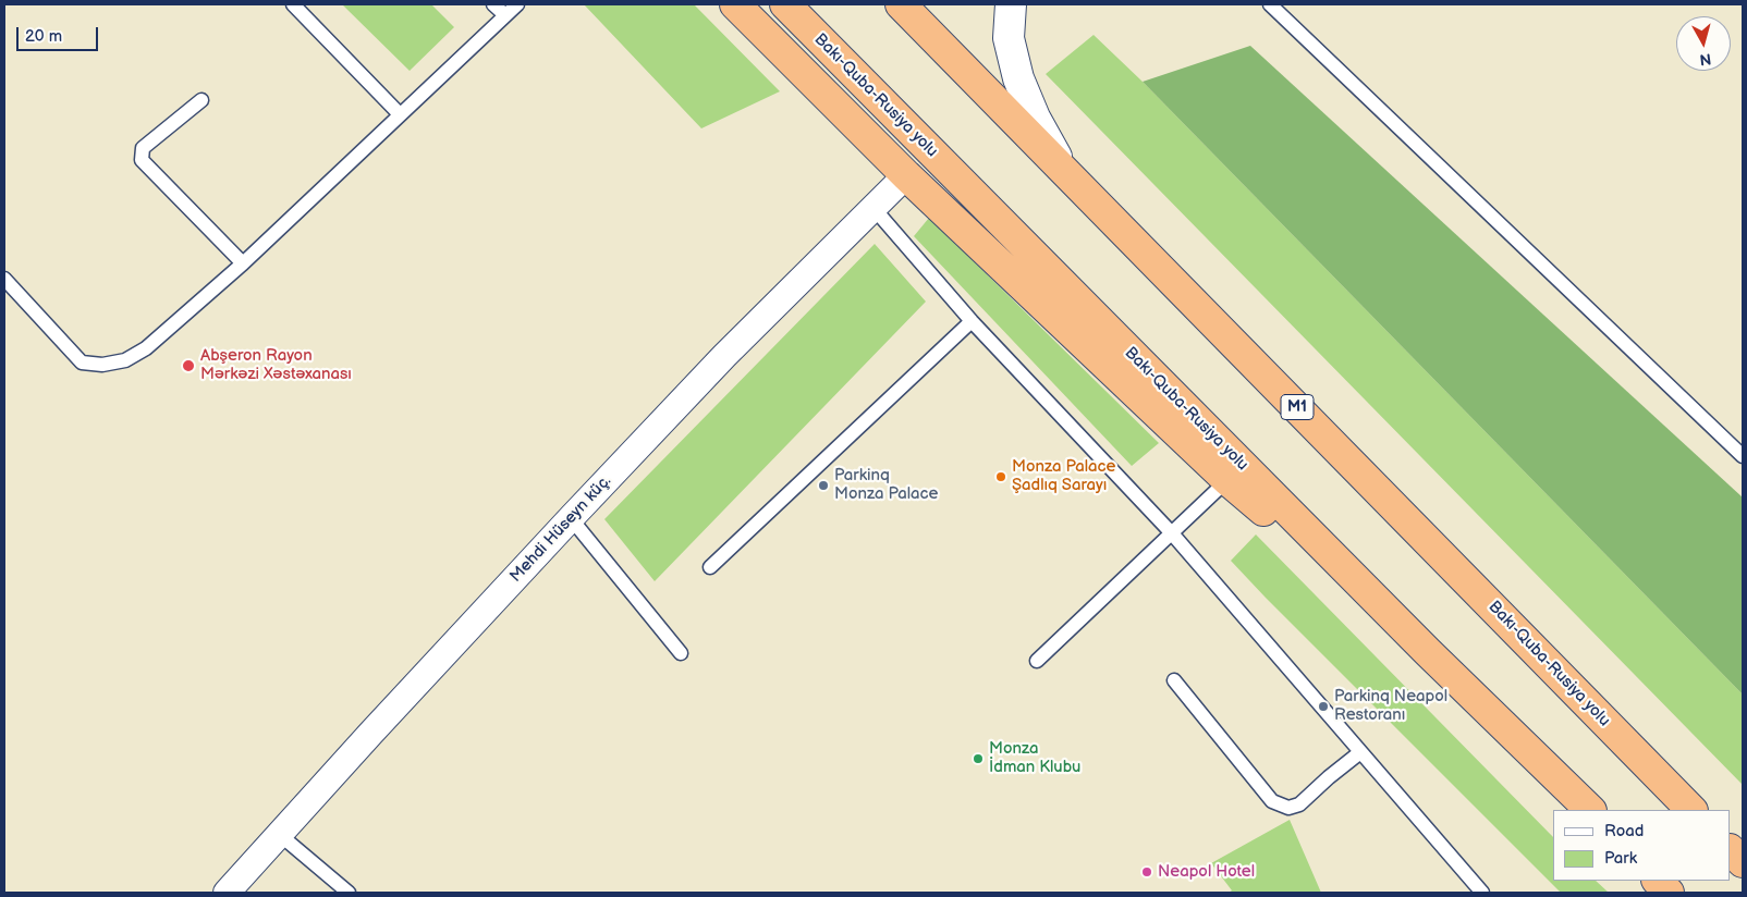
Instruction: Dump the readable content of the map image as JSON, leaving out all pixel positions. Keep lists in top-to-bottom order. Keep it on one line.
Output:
{"streets":{"highway":["Bakı-Quba-Rusiya yolu","M1"],"street":["Mehdi Hüseyn küç."]},"places":["Abşeron Rayon Mərkəzi Xəstəxanası","Monza Palace Şadlıq Sarayı","Parkinq Monza Palace","Parkinq Neapol Restoranı","Monza İdman Klubu","Neapol Hotel"],"legend":["Road","Park"],"scale_bar":"20 m","north":"bottom"}
